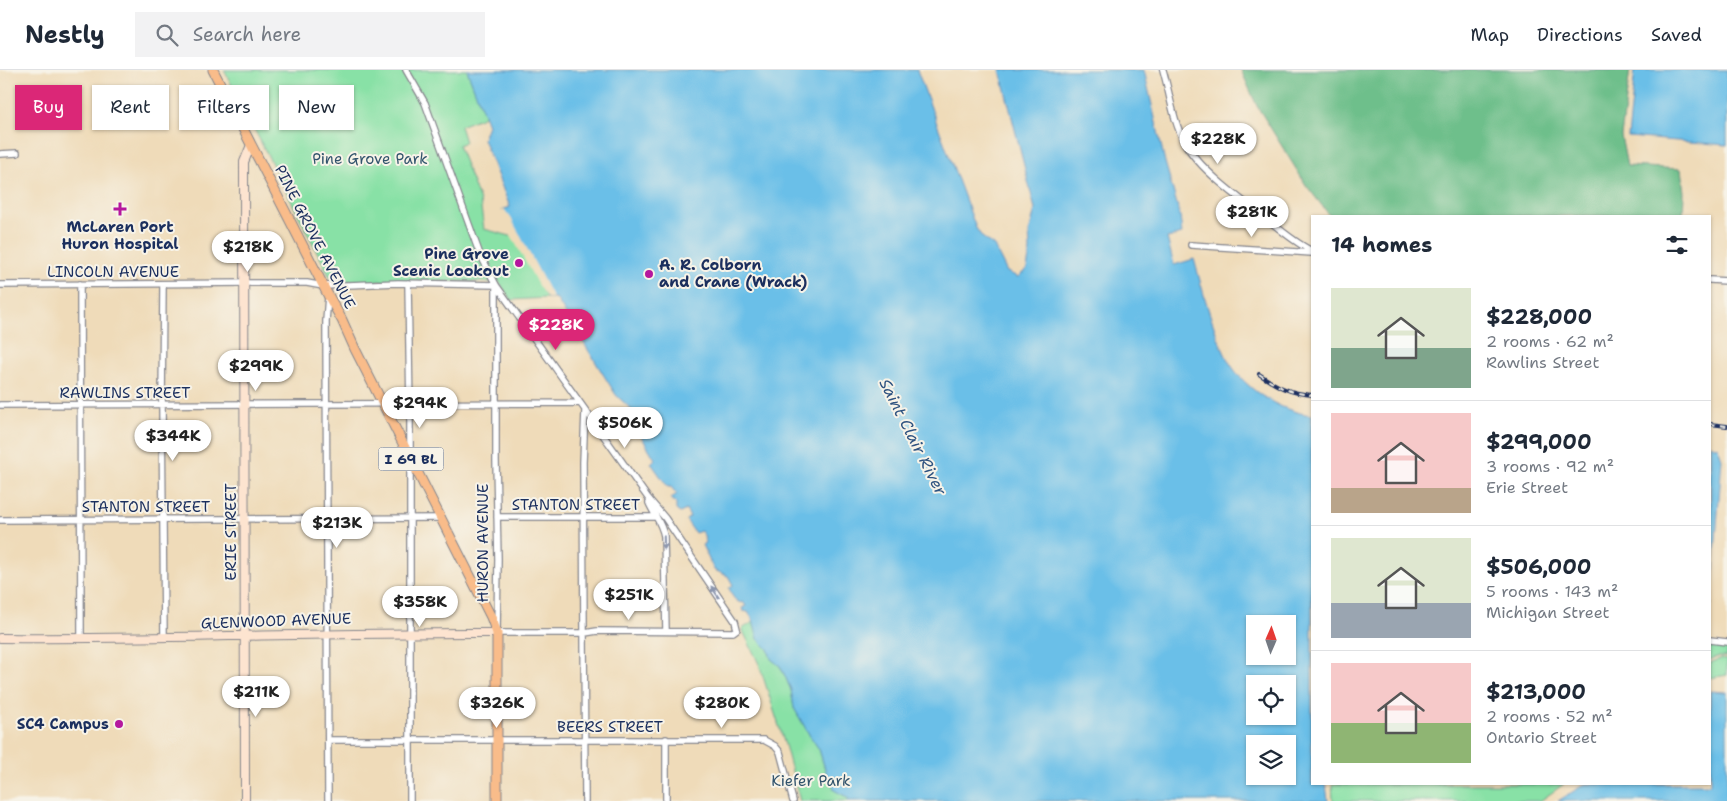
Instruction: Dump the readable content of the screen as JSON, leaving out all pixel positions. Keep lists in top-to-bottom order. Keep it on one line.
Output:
{"streets":{"main road":["PINE GROVE AVENUE","I 69 BL","HURON AVENUE"],"street":["LINCOLN AVENUE","RAWLINS STREET","STANTON STREET","ERIE STREET","GLENWOOD AVENUE","BEERS STREET"]},"crossings":[["PINE GROVE AVENUE","LINCOLN AVENUE"],["PINE GROVE AVENUE","RAWLINS STREET"],["PINE GROVE AVENUE","STANTON STREET"],["PINE GROVE AVENUE","ERIE STREET"],["PINE GROVE AVENUE","HURON AVENUE"],["PINE GROVE AVENUE","GLENWOOD AVENUE"],["LINCOLN AVENUE","ERIE STREET"],["LINCOLN AVENUE","HURON AVENUE"],["RAWLINS STREET","ERIE STREET"],["RAWLINS STREET","HURON AVENUE"],["STANTON STREET","ERIE STREET"],["STANTON STREET","HURON AVENUE"],["ERIE STREET","GLENWOOD AVENUE"],["HURON AVENUE","GLENWOOD AVENUE"],["HURON AVENUE","BEERS STREET"]],"water":["Saint Clair River"],"parks":["Pine Grove Park","Kiefer Park"],"places":{"health":["McLaren Port Huron Hospital"],"other":["Pine Grove Scenic Lookout","A. R. Colborn and Crane (Wrack)","SC4 Campus"]},"north":"top","page":{"header":"Nestly","search":"Search here","nav":["Map","Directions","Saved"],"chip":["Buy","Rent","Filters","New"],"price":["$228K","$281K","$218K","$228K","$299K","$294K","$506K","$344K","$213K","$251K","$358K","$211K","$326K","$280K"],"heading":"14 homes","list":[{"name":"$228,000","note":"2 rooms · 62 m² · Rawlins Street"},{"name":"$299,000","note":"3 rooms · 92 m² · Erie Street"},{"name":"$506,000","note":"5 rooms · 143 m² · Michigan Street"},{"name":"$213,000","note":"2 rooms · 52 m² · Ontario Street"}]}}
